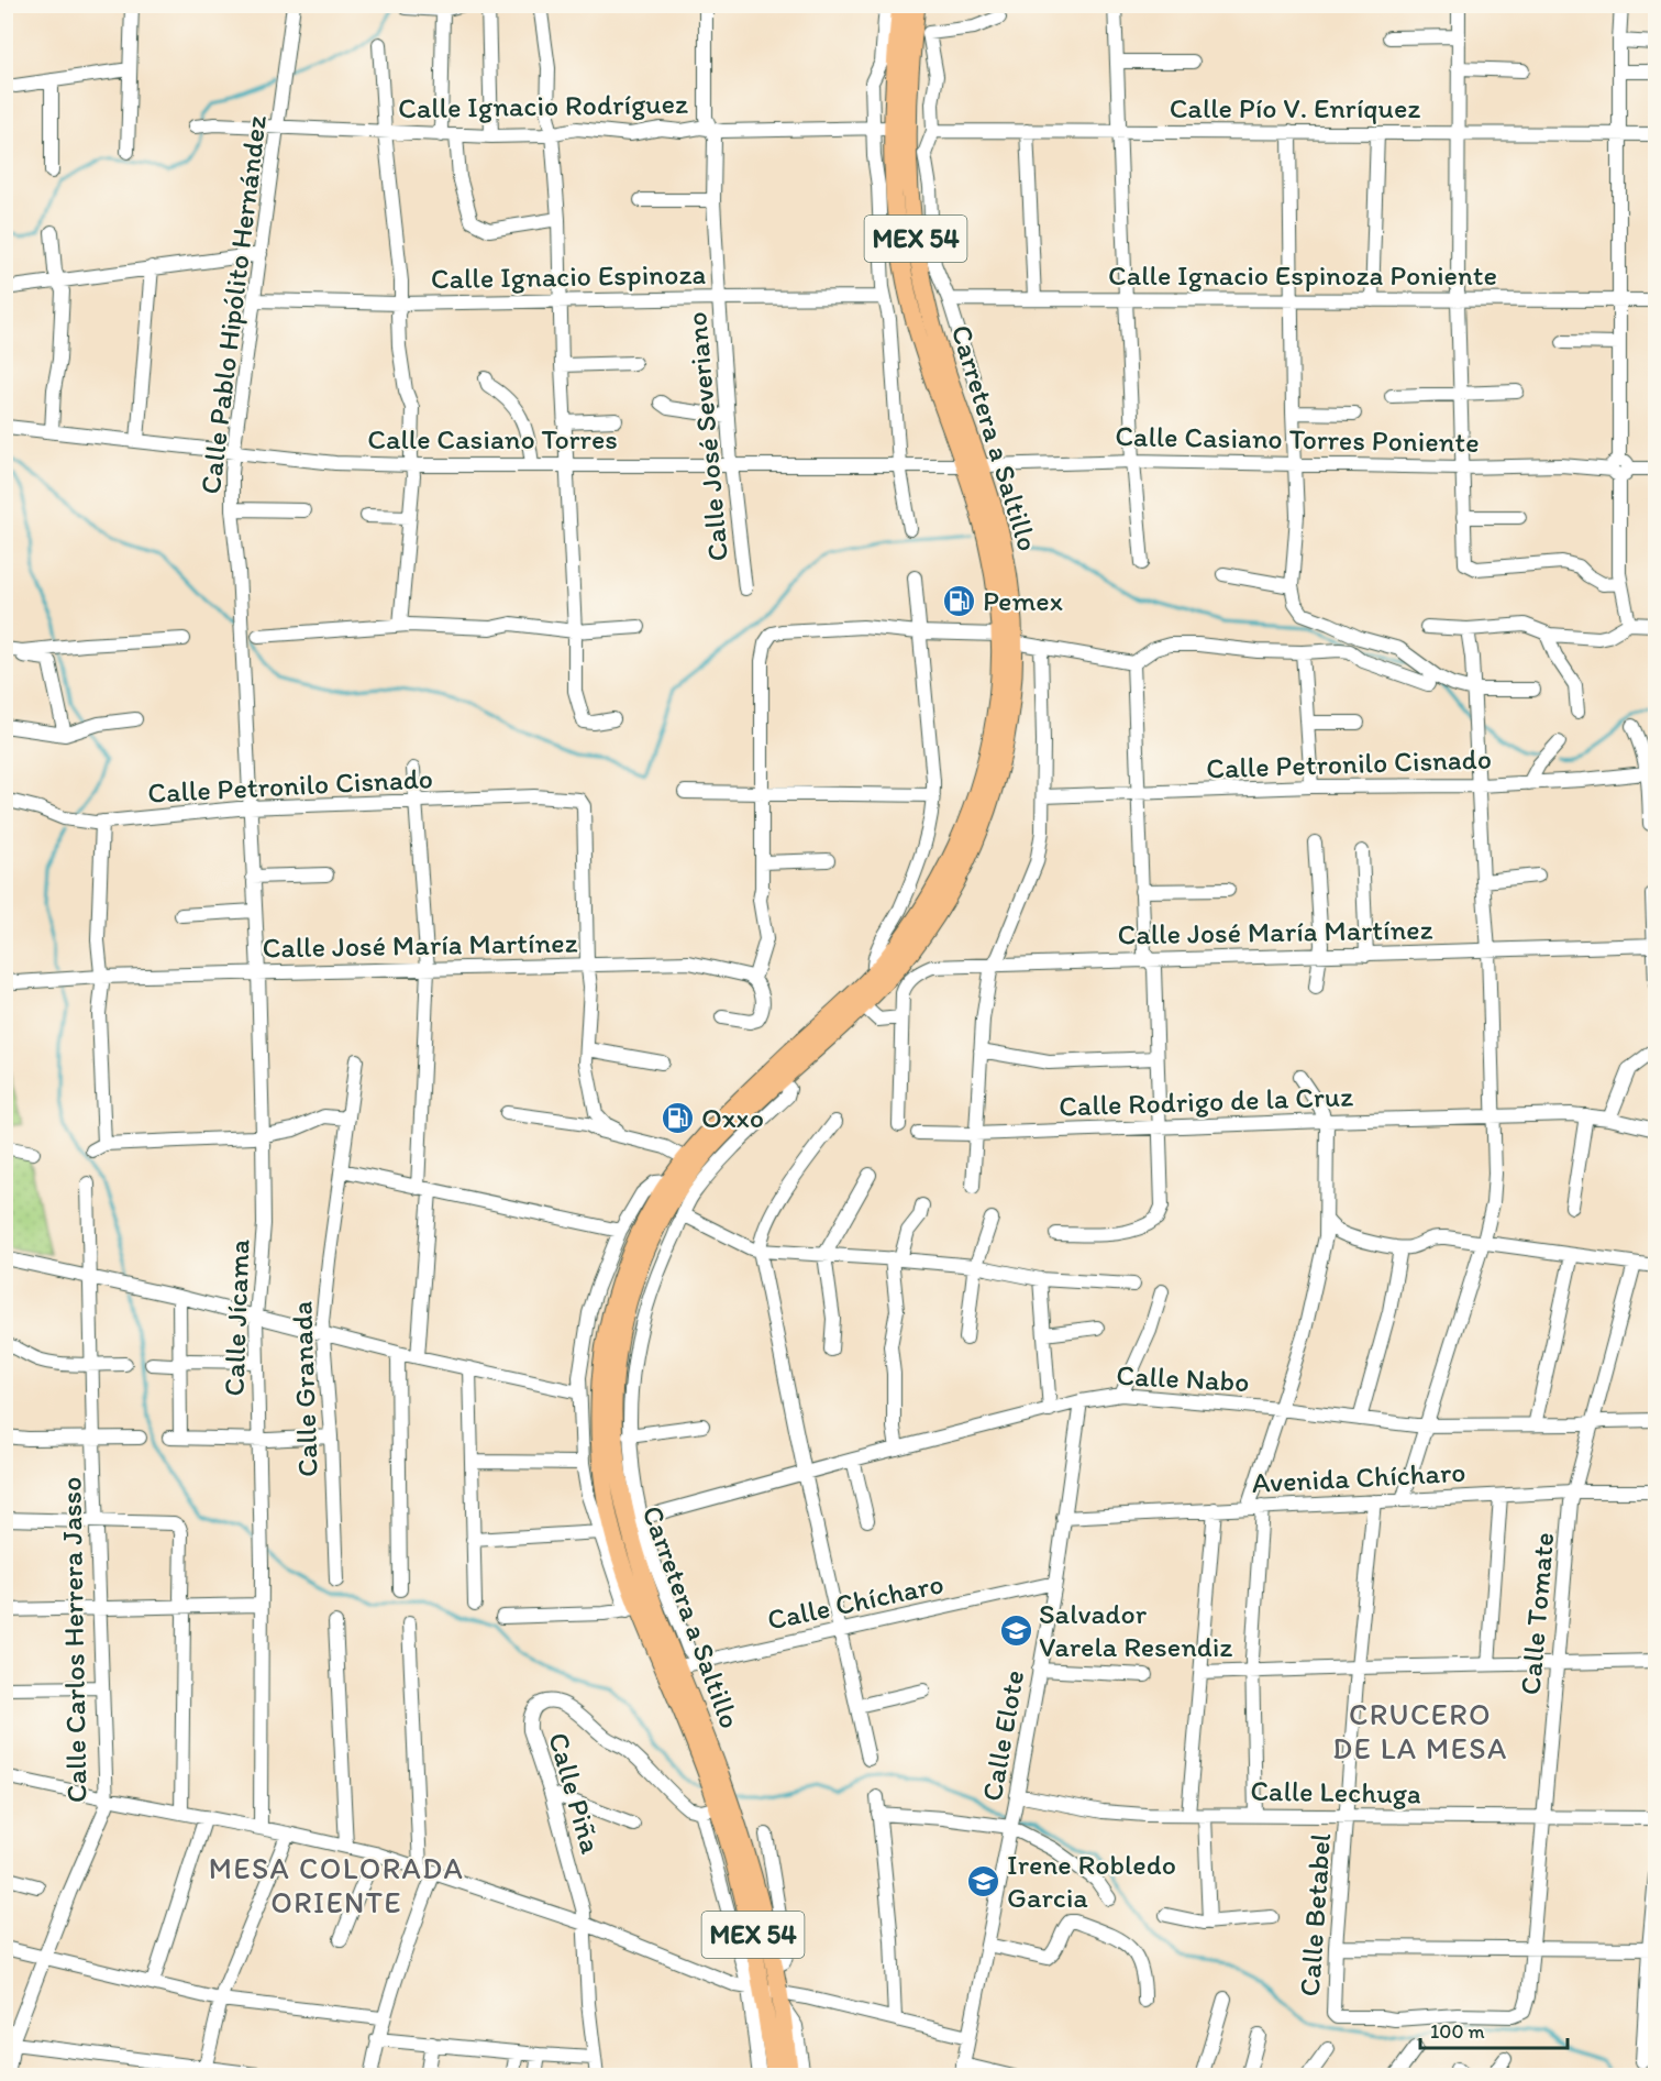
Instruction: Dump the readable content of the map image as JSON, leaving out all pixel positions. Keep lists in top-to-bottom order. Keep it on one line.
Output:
{"streets":{"main road":["MEX 54","Carretera a Saltillo"],"street":["Calle Ignacio Rodríguez","Calle Pío V. Enríquez","Calle Ignacio Espinoza Poniente","Calle Ignacio Espinoza","Calle Pablo Hipólito Hernández","Calle José Severiano","Calle Casiano Torres","Calle Casiano Torres Poniente","Calle Petronilo Cisnado","Calle José María Martínez","Calle Rodrigo de la Cruz","Calle Jícama","Calle Nabo","Calle Granada","Avenida Chícharo","Calle Chícharo","Calle Tomate","Calle Carlos Herrera Jasso","Calle Elote","Calle Lechuga","Calle Piña","Calle Betabel"]},"crossings":[["Calle Ignacio Rodríguez","Calle Pablo Hipólito Hernández"],["Calle Ignacio Rodríguez","Calle José Severiano"],["Calle Ignacio Rodríguez","Carretera a Saltillo"],["Calle Ignacio Espinoza","Calle Pablo Hipólito Hernández"],["Calle Ignacio Espinoza","Calle José Severiano"],["Calle Pablo Hipólito Hernández","Calle Casiano Torres"],["Calle Pablo Hipólito Hernández","Calle Petronilo Cisnado"],["Calle Pablo Hipólito Hernández","Calle Jícama"],["Calle José Severiano","Calle Casiano Torres"],["Carretera a Saltillo","Calle Casiano Torres"],["Carretera a Saltillo","Calle Casiano Torres Poniente"],["Carretera a Saltillo","Calle Chícharo"],["Calle Casiano Torres","Calle Casiano Torres Poniente"],["Calle Petronilo Cisnado","Calle José María Martínez"],["Calle Petronilo Cisnado","Calle Jícama"],["Calle José María Martínez","Calle Jícama"],["Calle Nabo","Calle Tomate"],["Calle Nabo","Calle Elote"],["Avenida Chícharo","Calle Tomate"],["Avenida Chícharo","Calle Elote"],["Avenida Chícharo","Calle Betabel"],["Calle Chícharo","Calle Elote"],["Calle Tomate","Calle Lechuga"],["Calle Tomate","Calle Betabel"],["Calle Elote","Calle Lechuga"],["Calle Lechuga","Calle Betabel"]],"districts":["CRUCERO DE LA MESA","MESA COLORADA ORIENTE"],"places":{"fuel station":["Pemex","Oxxo"],"school or university":["Salvador Varela Resendiz","Irene Robledo Garcia"]},"scale_bar":"100 m"}
